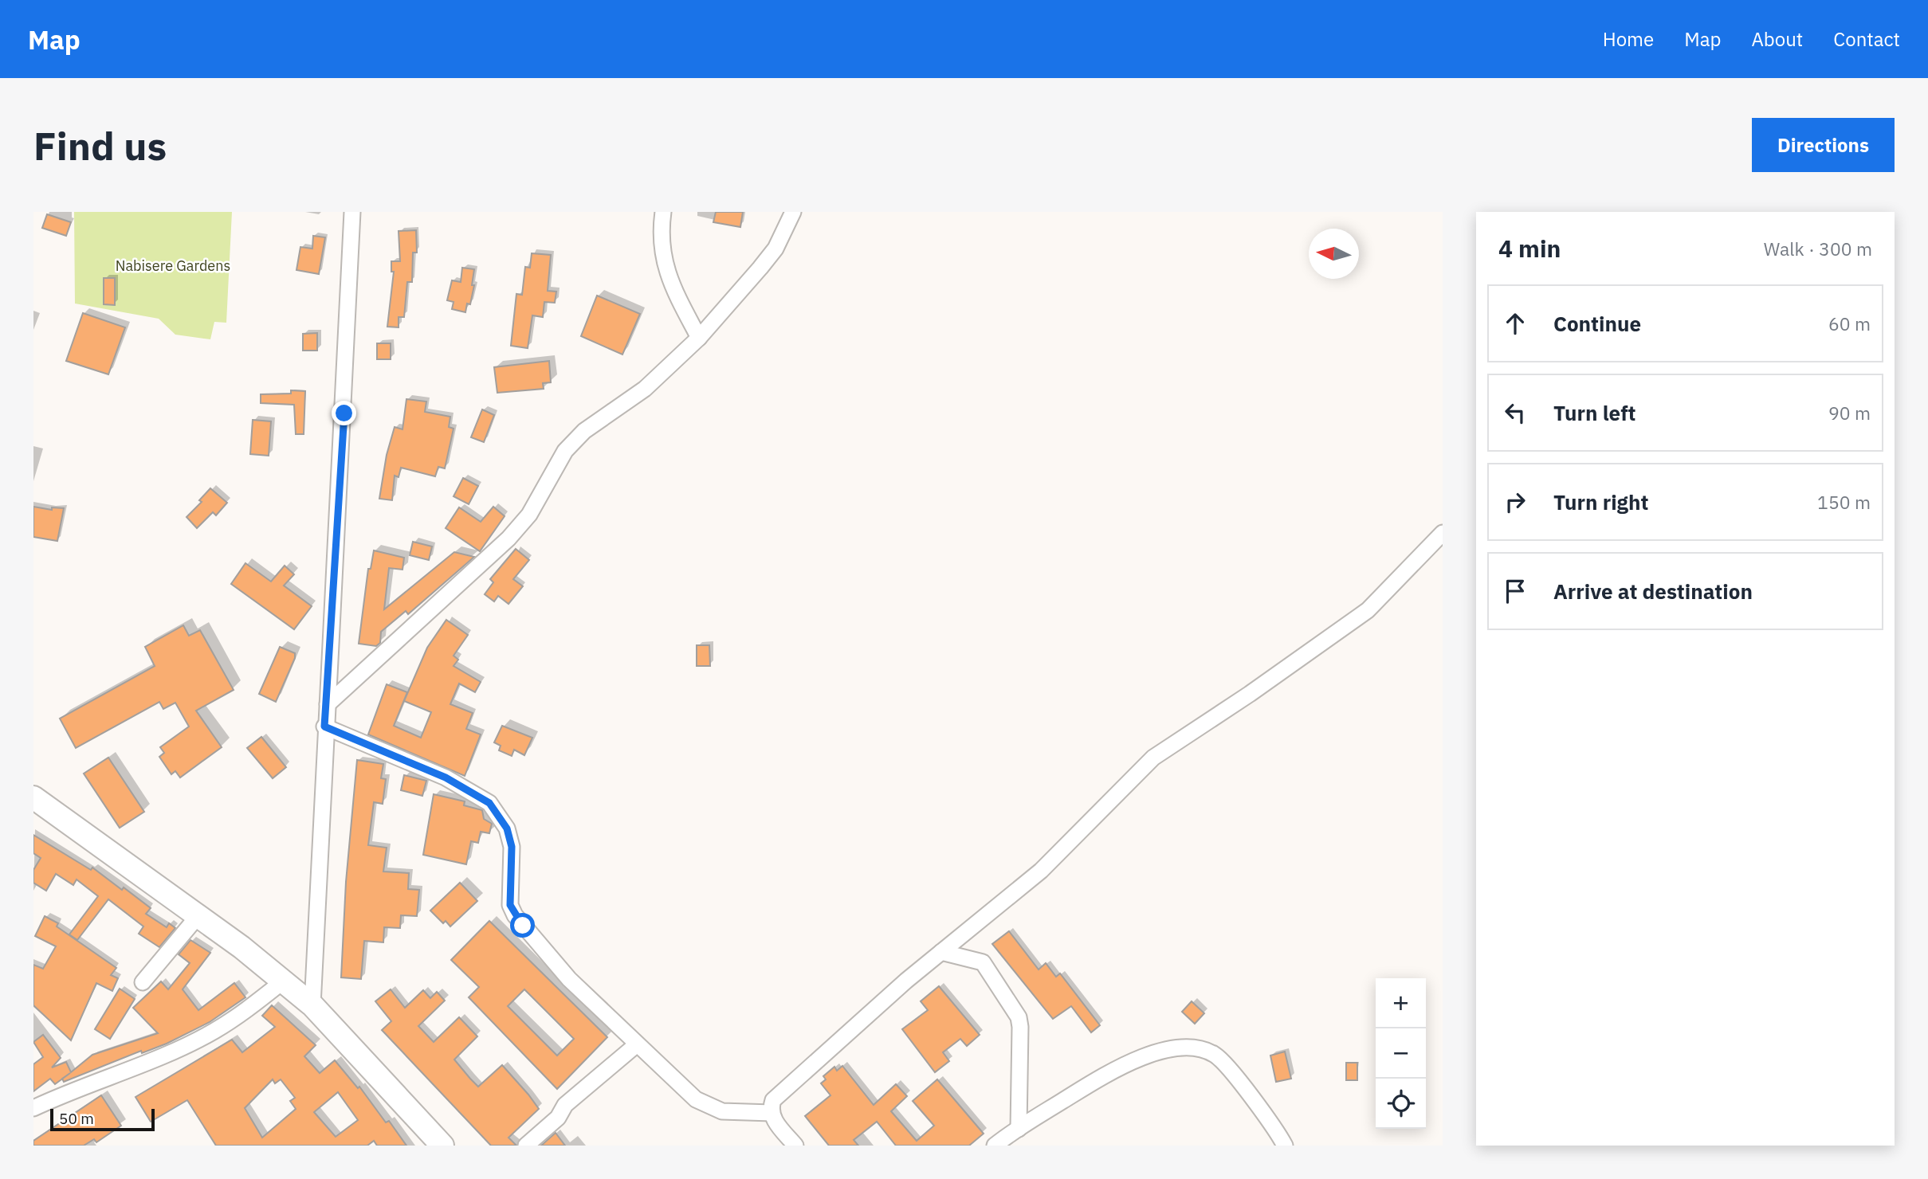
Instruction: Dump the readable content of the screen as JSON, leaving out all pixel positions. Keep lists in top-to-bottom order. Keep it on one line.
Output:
{"parks":["Nabisere Gardens"],"scale_bar":"50 m","north":"left","page":{"header":"Map","nav":["Home","Map","About","Contact"],"buttons":"Directions","title":"Find us","heading":["4 min","Walk · 300 m"],"list":[["Continue","60 m"],["Turn left","90 m"],["Turn right","150 m"],"Arrive at destination"],"map_buttons":["+","−"],"scale":"50 m"}}
